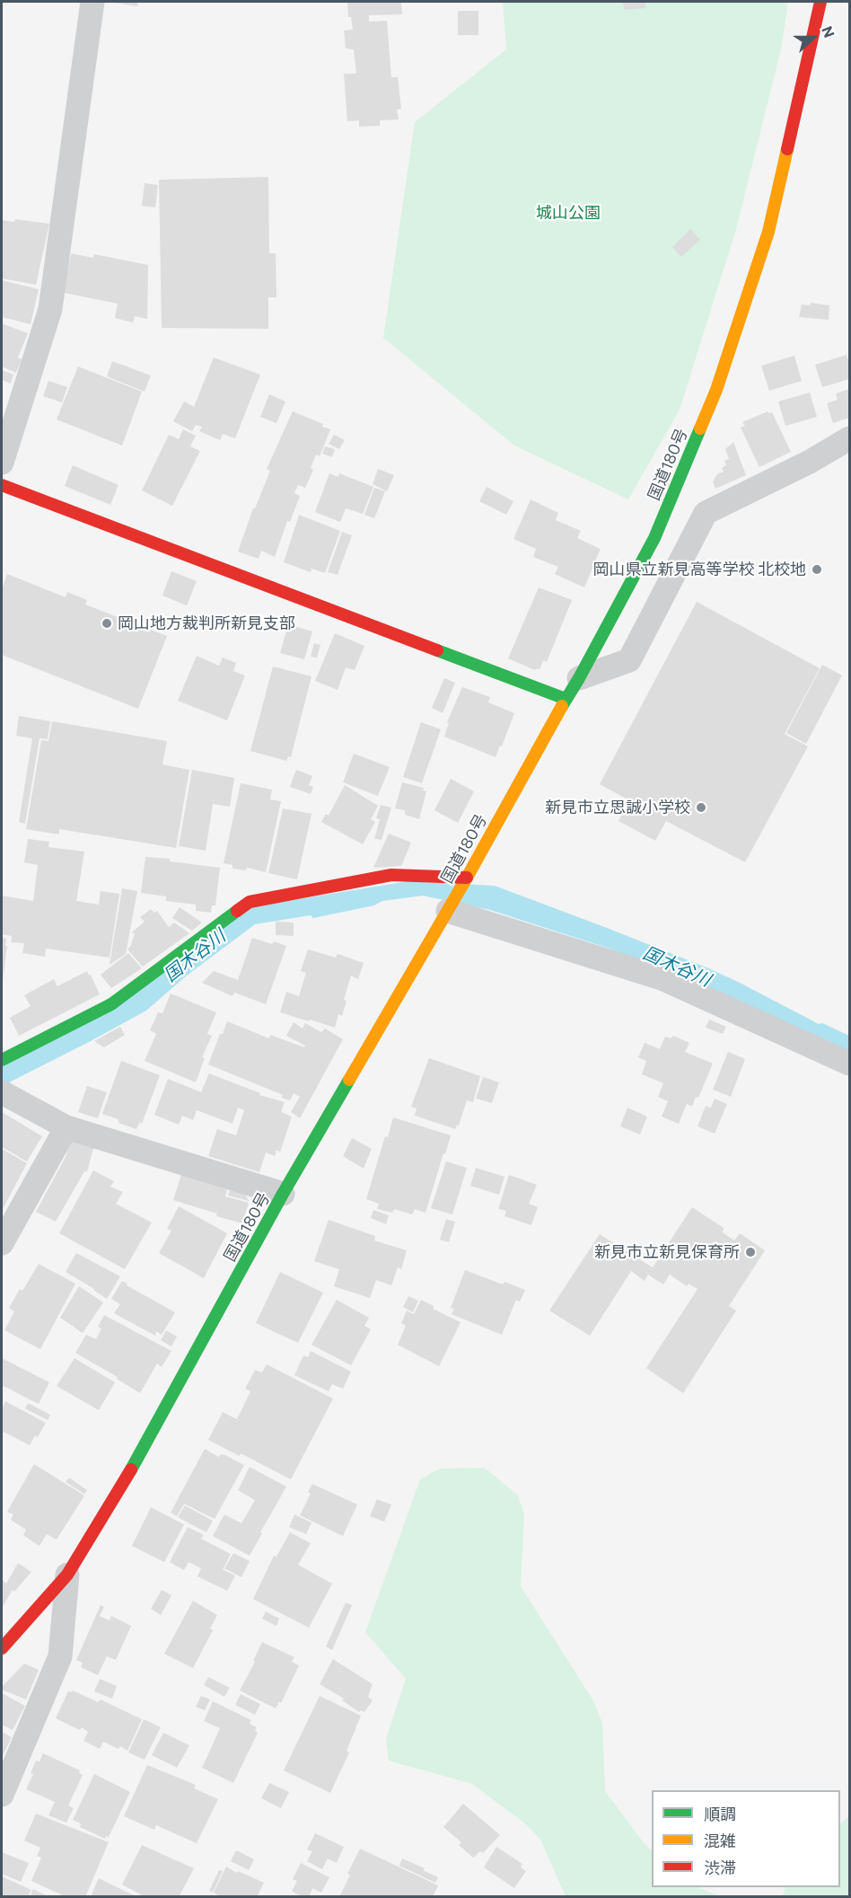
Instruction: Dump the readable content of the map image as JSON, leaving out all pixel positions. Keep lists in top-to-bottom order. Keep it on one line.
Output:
{"streets":{"main road":["国道180号"]},"water":["国木谷川"],"parks":["城山公園"],"places":["岡山県立新見高等学校 北校地","岡山地方裁判所新見支部","新見市立思誠小学校","新見市立新見保育所"],"legend":["順調","混雑","渋滞"],"north":"right"}
